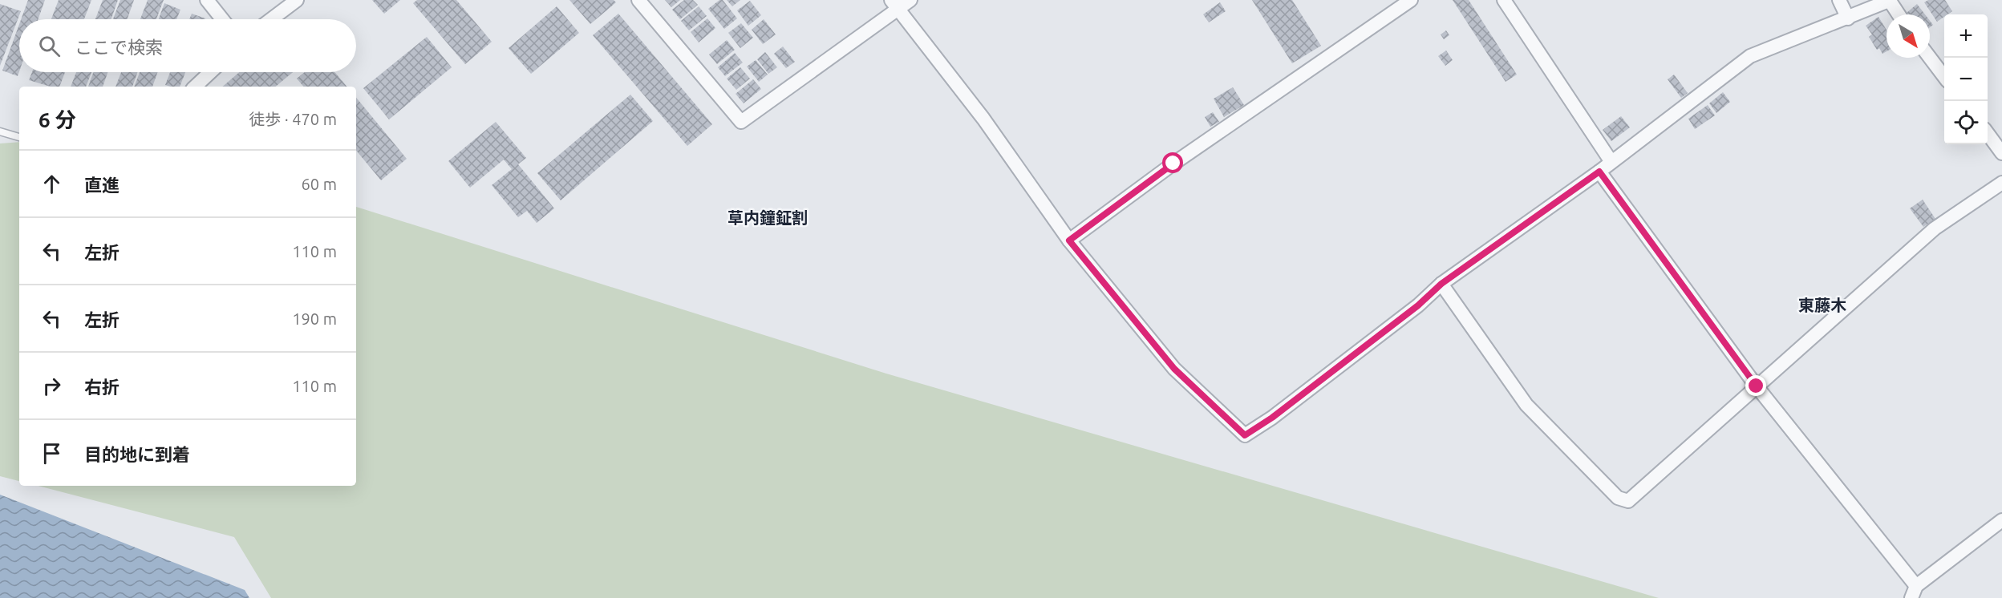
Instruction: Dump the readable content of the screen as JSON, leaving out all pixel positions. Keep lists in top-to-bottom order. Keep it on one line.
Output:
{"districts":["草内鐘鉦割","東藤木"],"north":"bottom right","page":{"map_buttons":["+","−"],"search":"ここで検索","heading":["6 分","徒歩 · 470 m"],"list":[["直進","60 m"],["左折","110 m"],["左折","190 m"],["右折","110 m"],"目的地に到着"]}}
